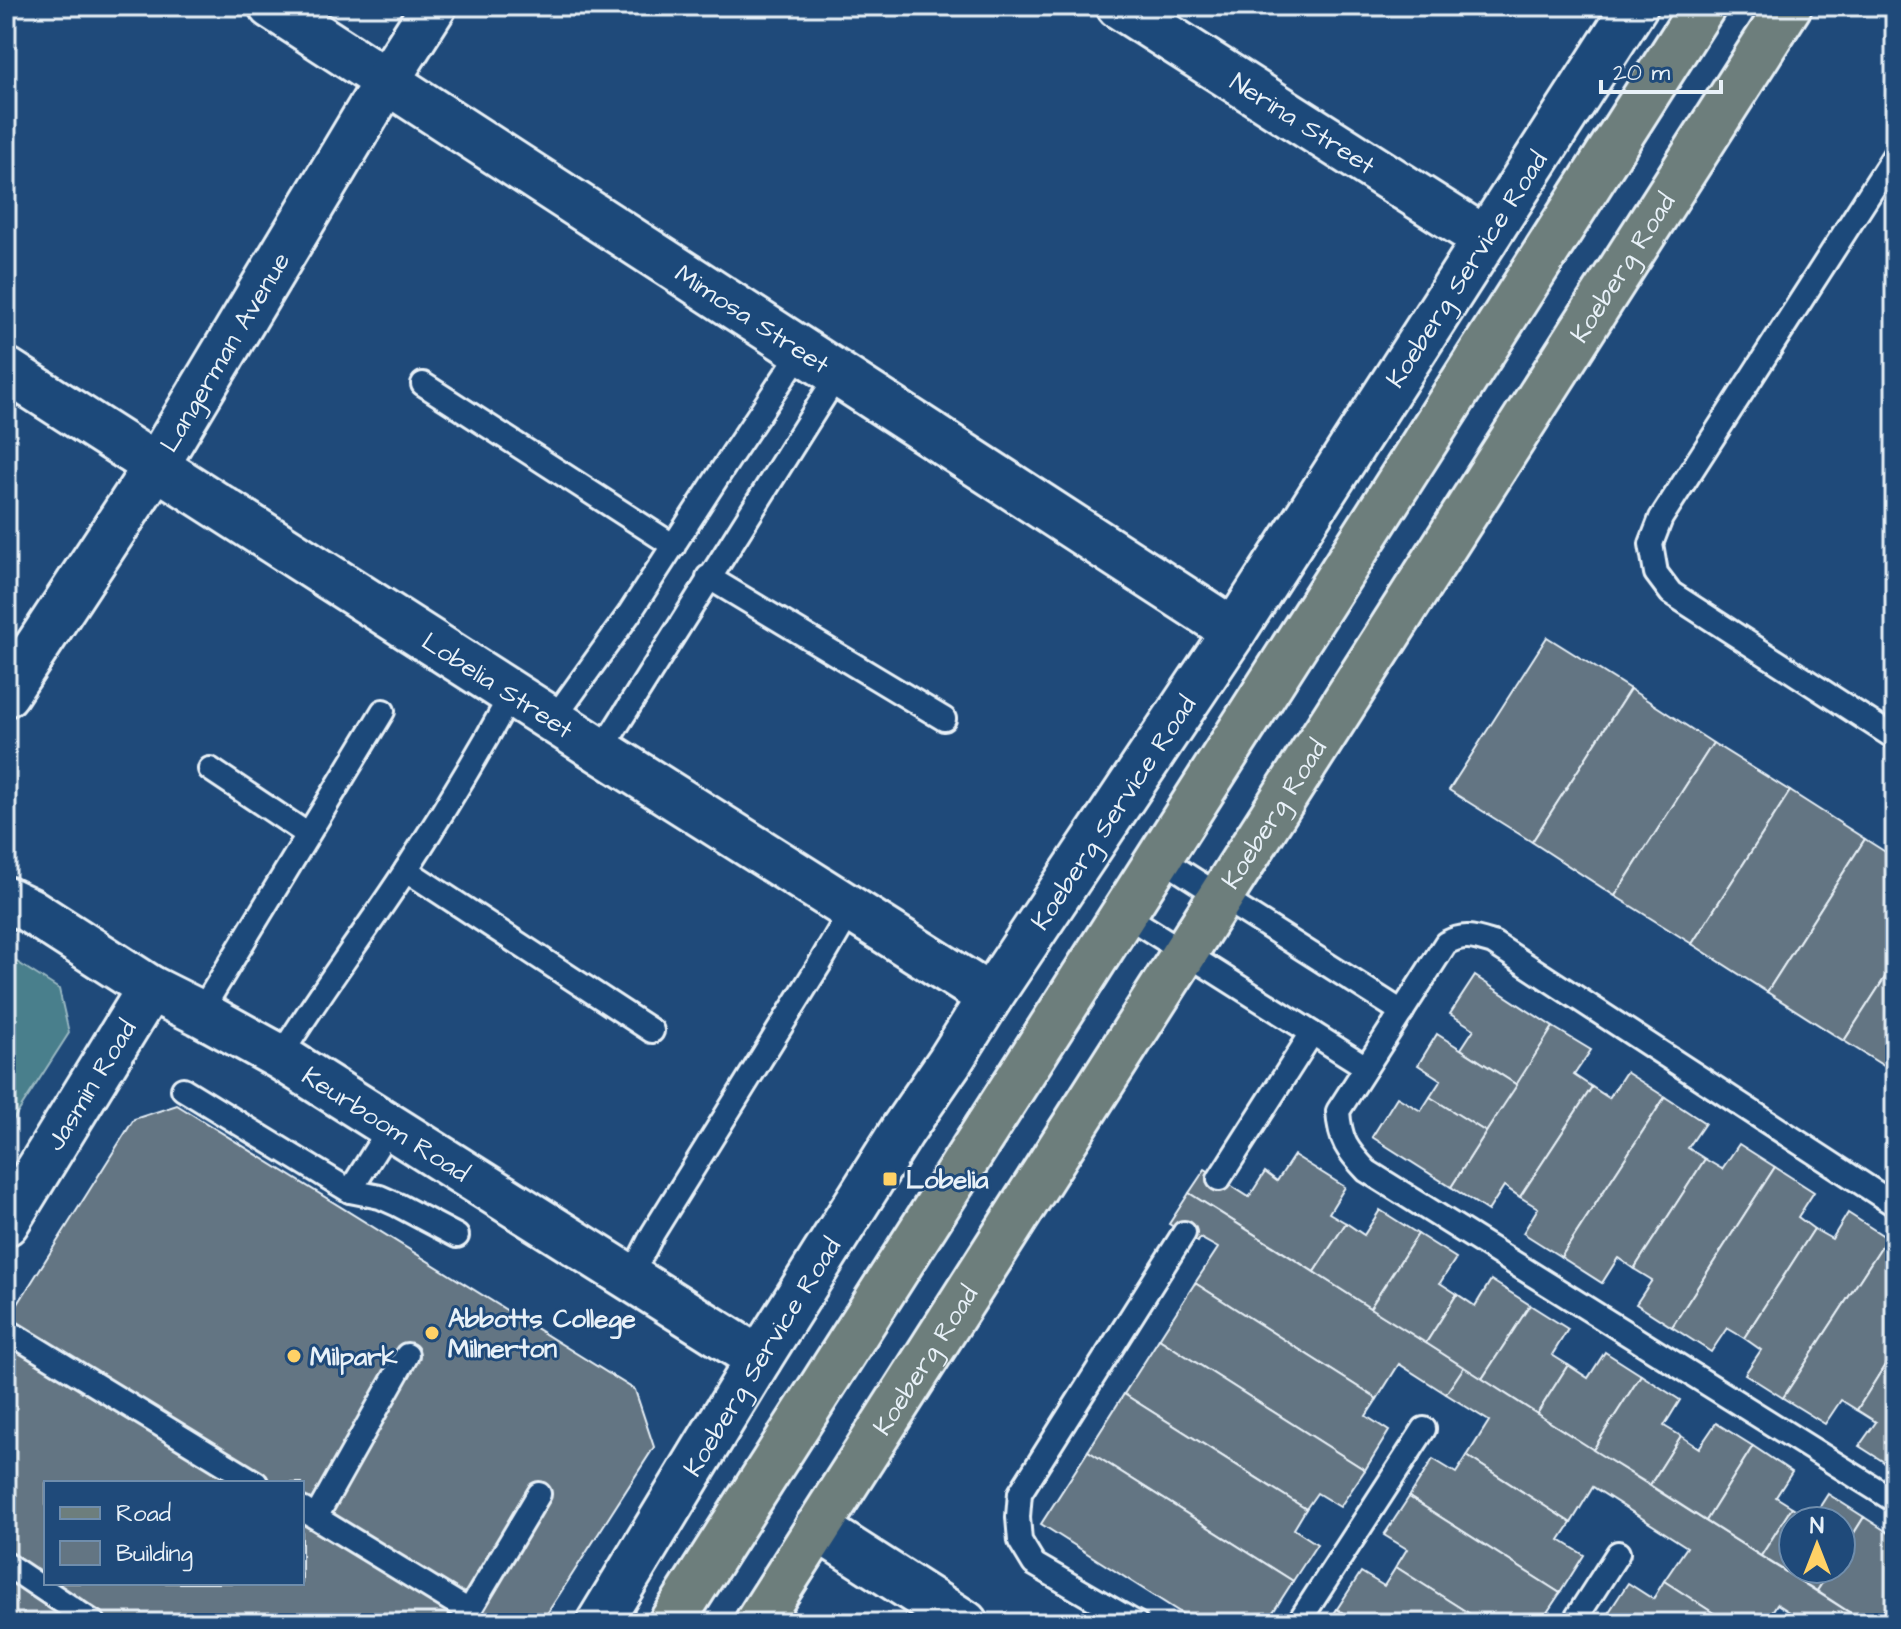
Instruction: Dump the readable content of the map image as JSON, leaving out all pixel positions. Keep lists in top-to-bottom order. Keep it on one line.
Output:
{"streets":{"main road":["Koeberg Road"],"street":["Nerina Street","Koeberg Service Road","Mimosa Street","Langerman Avenue","Lobelia Street","Jasmin Road","Keurboom Road"]},"crossings":[["Nerina Street","Koeberg Service Road"],["Koeberg Service Road","Mimosa Street"],["Koeberg Service Road","Lobelia Street"],["Koeberg Service Road","Keurboom Road"],["Mimosa Street","Langerman Avenue"],["Langerman Avenue","Lobelia Street"],["Jasmin Road","Keurboom Road"]],"places":{"transit":["Lobelia"],"other":["Abbotts College Milnerton","Milpark"]},"legend":["Road","Building"],"scale_bar":"20 m","north":"top"}
